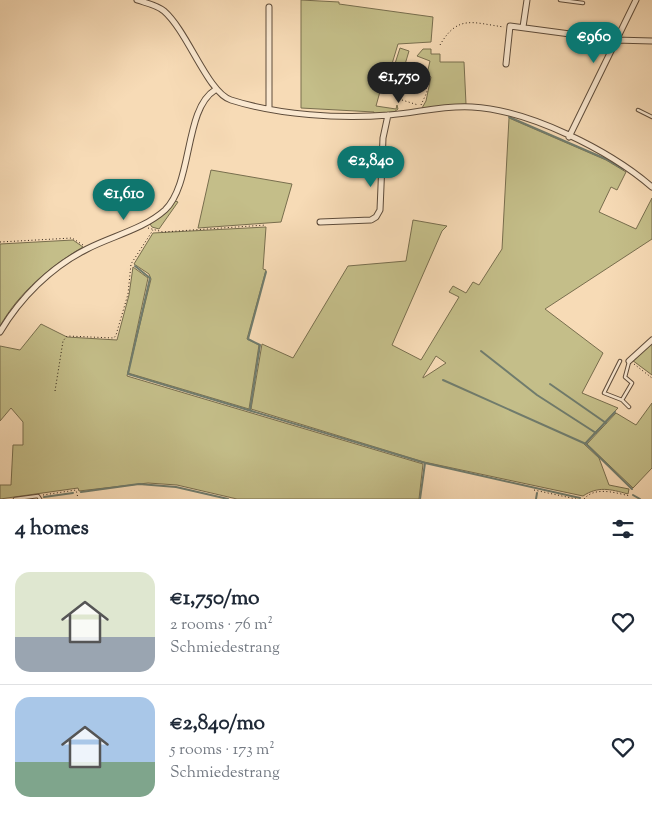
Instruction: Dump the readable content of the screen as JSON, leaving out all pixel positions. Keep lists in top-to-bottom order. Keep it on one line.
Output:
{"page":{"price":["€960","€1,750","€2,840","€1,610"],"heading":"4 homes","list":[{"name":"€1,750/mo","note":"2 rooms · 76 m² · Schmiedestrang"},{"name":"€2,840/mo","note":"5 rooms · 173 m² · Schmiedestrang"}]}}
